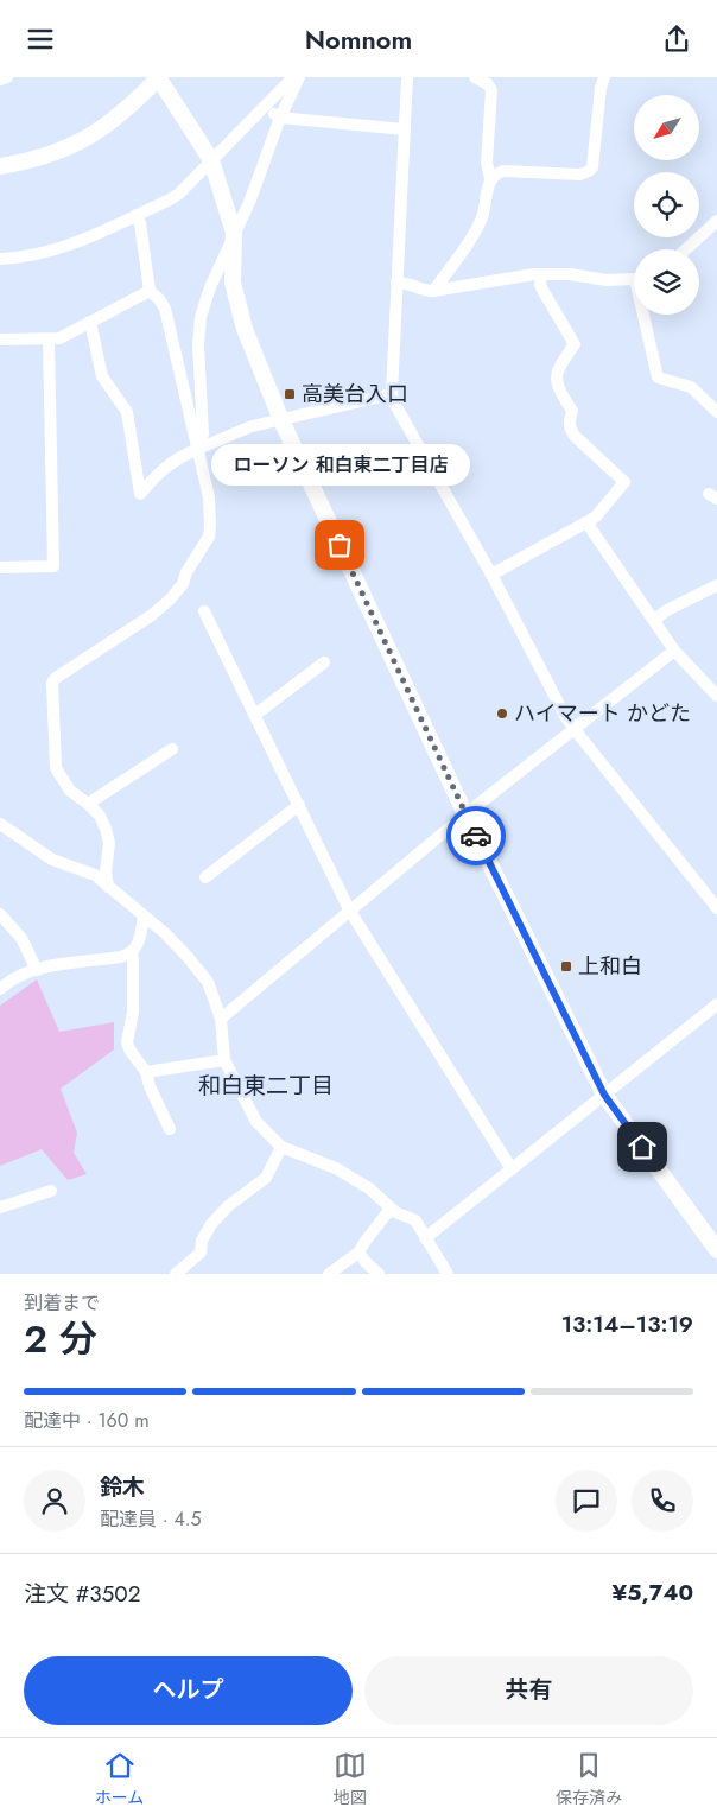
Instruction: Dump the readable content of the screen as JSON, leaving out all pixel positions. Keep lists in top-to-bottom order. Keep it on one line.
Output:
{"districts":["和白東二丁目"],"places":{"transit":["高美台入口","上和白"],"other":["ローソン 和白東二丁目店","ハイマート かどた"]},"north":"bottom left","page":{"header":"Nomnom","bubble":"ローソン 和白東二丁目店","heading":["2 分","到着まで","13:14–13:19"],"panel":["鈴木","配達員 · 4.5","注文 #3502","¥5,740"],"bar":"配達中 · 160 m","buttons":["ヘルプ","共有"],"tabs":["ホーム","地図","保存済み"]}}
